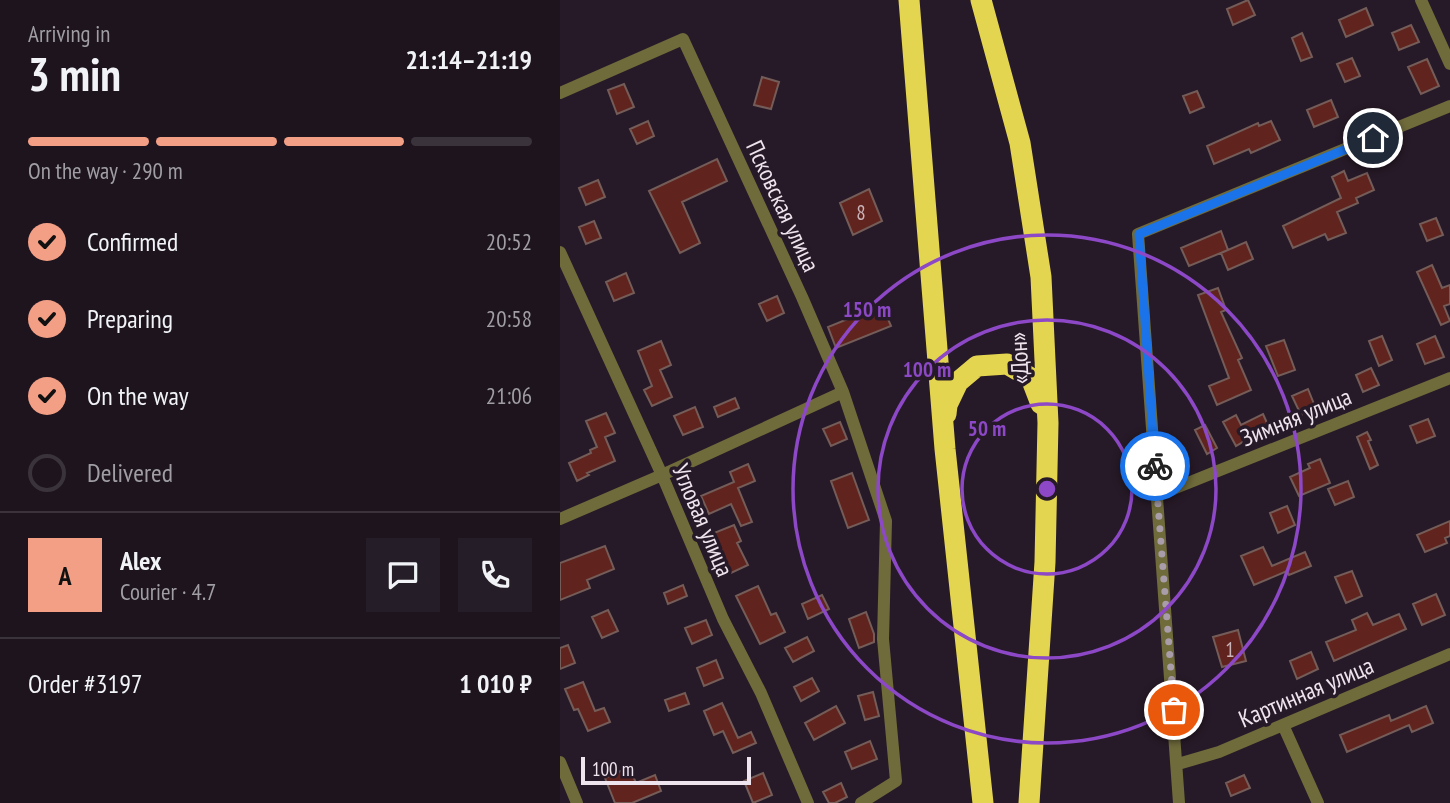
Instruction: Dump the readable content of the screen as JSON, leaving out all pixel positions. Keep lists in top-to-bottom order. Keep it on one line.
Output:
{"streets":{"highway":["«Дон»"],"street":["Псковская улица","Зимняя улица","Угловая улица","Картинная улица"]},"house_numbers":["8","1"],"scale_bar":"100 m","page":{"heading":["3 min","Arriving in","21:14–21:19"],"panel":["Alex","Courier · 4.7","Order #3197","1 010 ₽"],"bar":"On the way · 290 m","list":[["Confirmed","20:52"],["Preparing","20:58"],["On the way","21:06"],"Delivered"],"round":"A","scale":"100 m"},"rings":["150 m","100 m","50 m"]}
